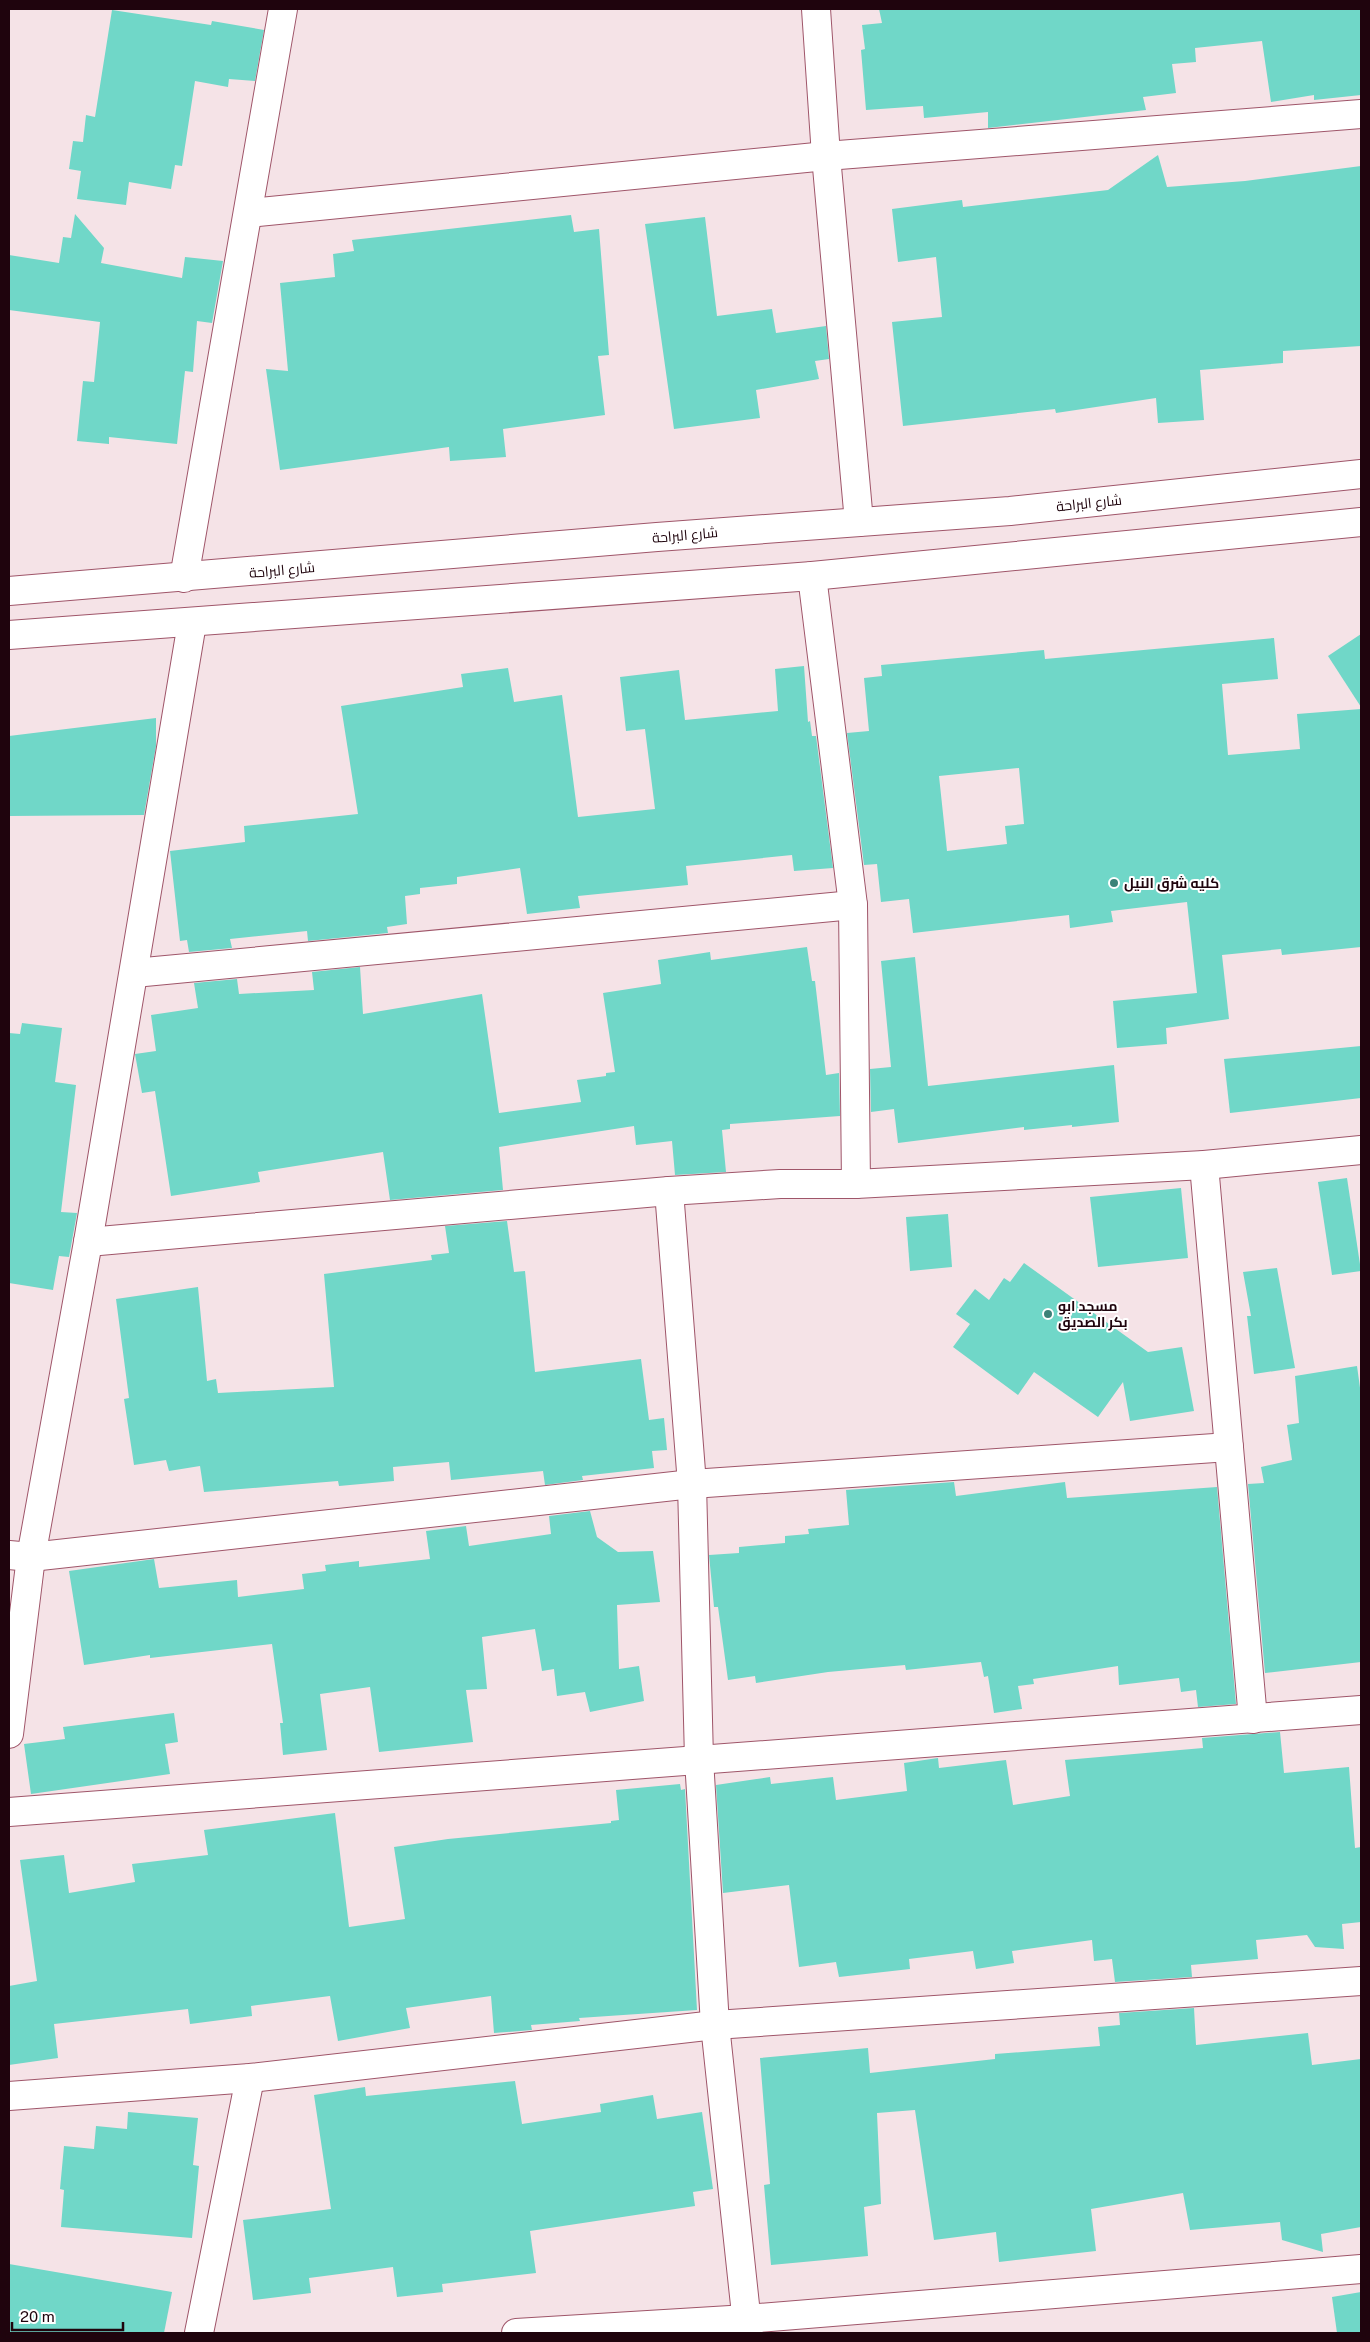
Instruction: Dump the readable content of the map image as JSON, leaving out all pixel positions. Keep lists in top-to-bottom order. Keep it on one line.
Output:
{"streets":{"street":["شارع البراحة"]},"places":["كليه شرق النيل","مسجد ابو بكر الصديق"],"scale_bar":"20 m"}
